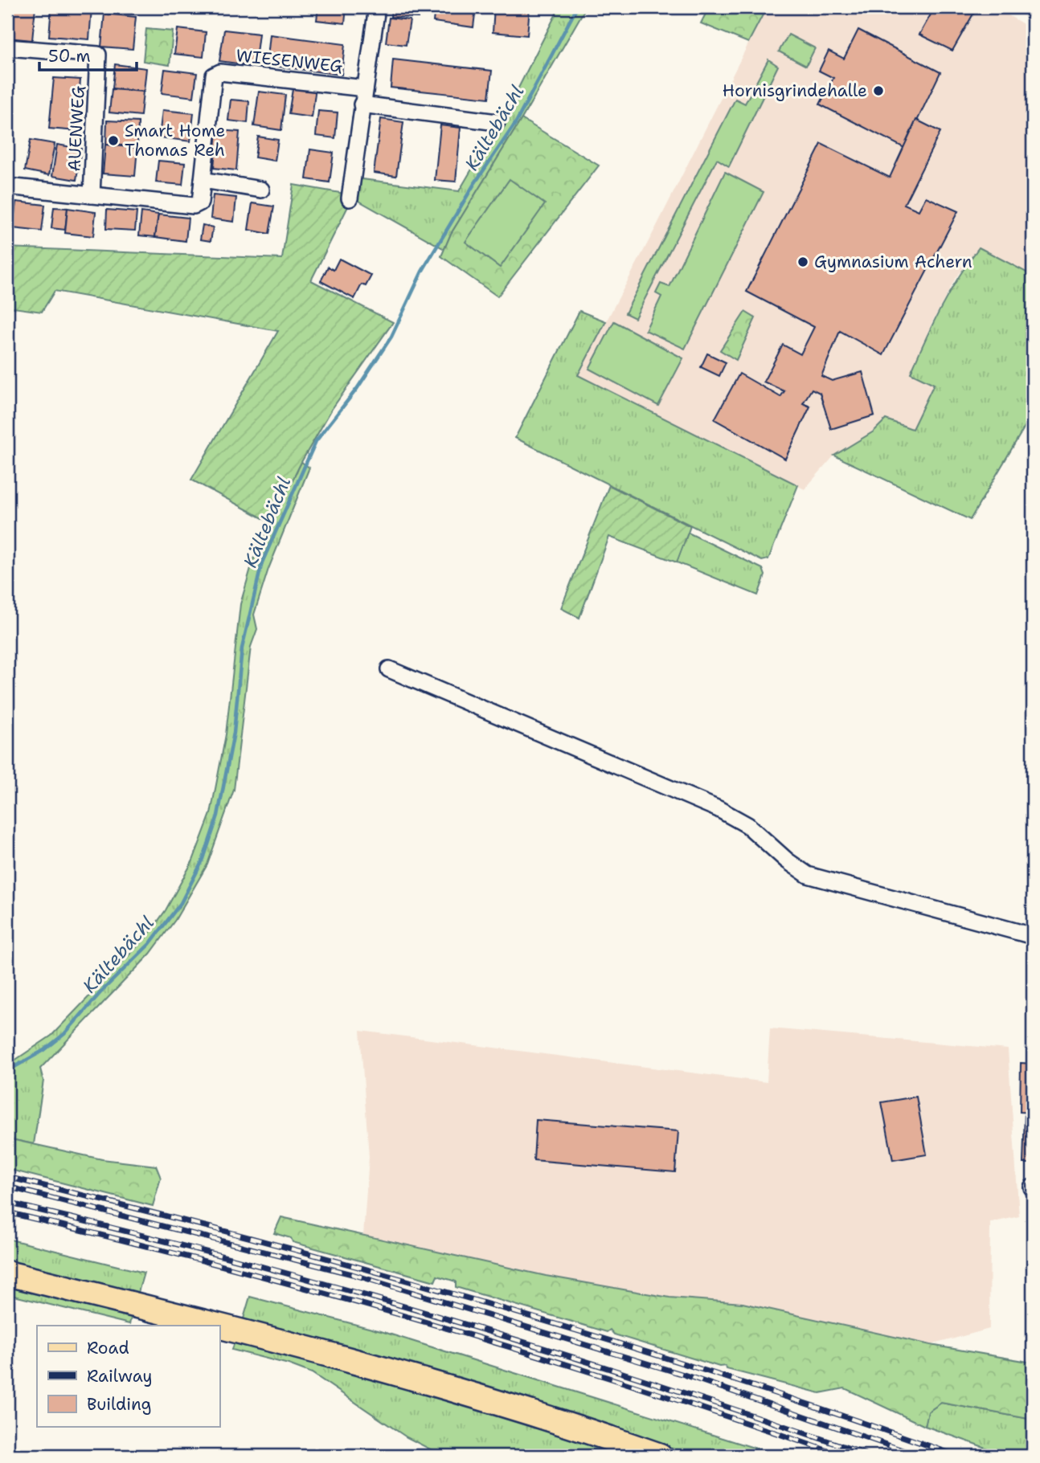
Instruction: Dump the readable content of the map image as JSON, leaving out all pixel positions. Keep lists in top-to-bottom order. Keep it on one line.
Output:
{"streets":{"street":["WIESENWEG","AUENWEG"]},"crossings":[["WIESENWEG","AUENWEG"]],"water":["Kältebächl"],"places":["Hornisgrindehalle","Smart Home Thomas Reh","Gymnasium Achern"],"legend":["Road","Railway","Building"],"scale_bar":"50 m"}
